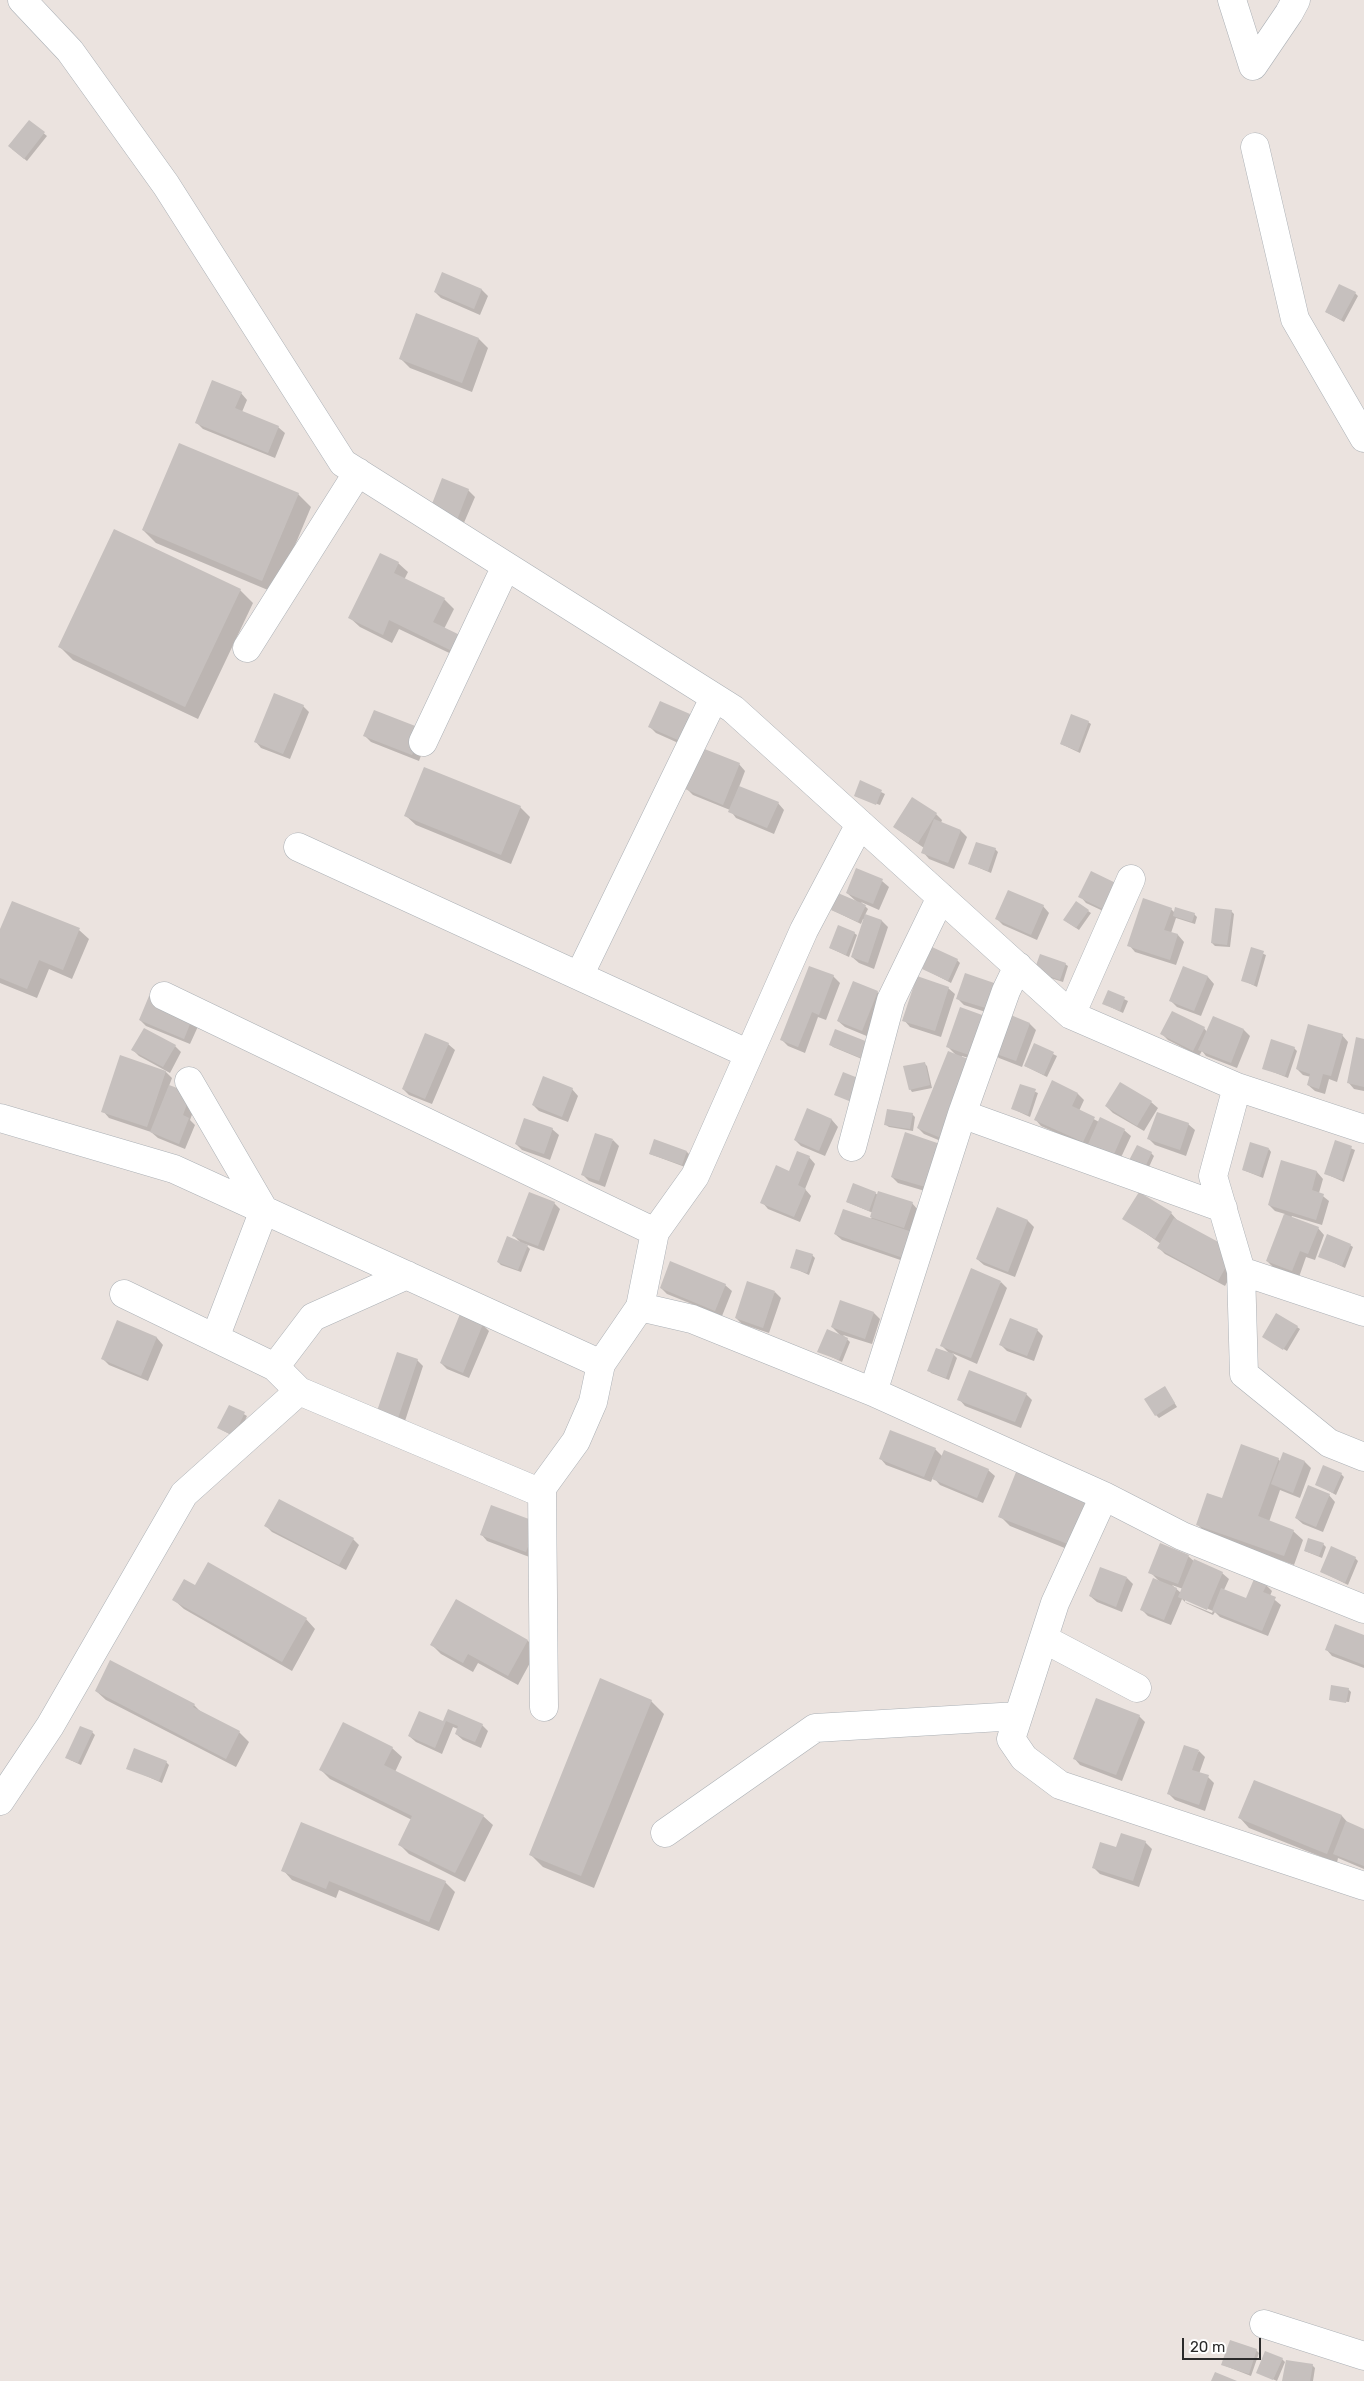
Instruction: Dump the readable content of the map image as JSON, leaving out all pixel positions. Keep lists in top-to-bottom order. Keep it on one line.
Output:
{"scale_bar":"20 m"}
